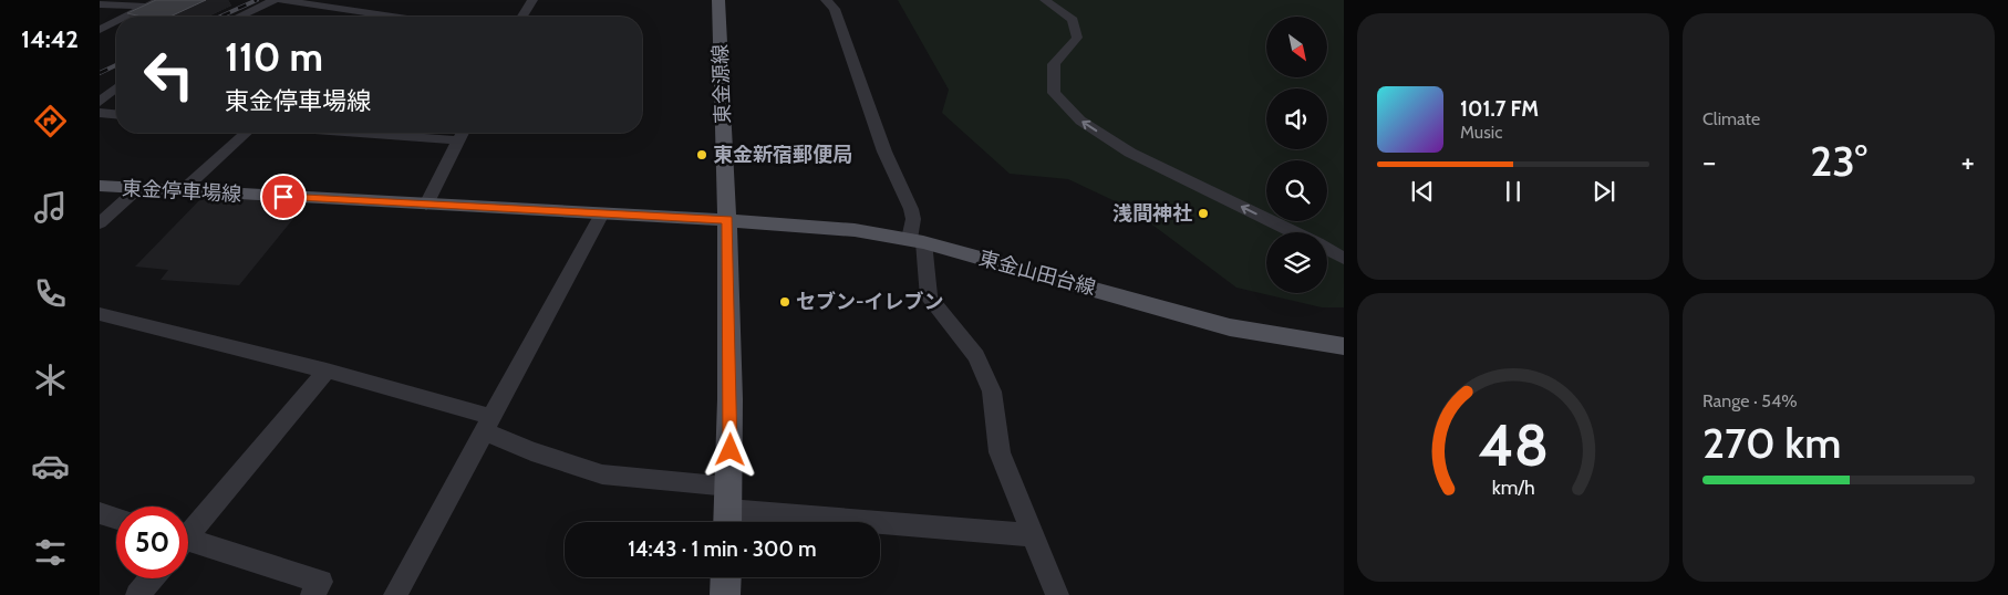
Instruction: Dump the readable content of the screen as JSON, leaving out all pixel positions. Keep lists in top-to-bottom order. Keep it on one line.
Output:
{"streets":{"main road":["東金源線","東金停車場線","東金山田台線"]},"crossings":[["東金源線","東金停車場線"],["東金源線","東金山田台線"],["東金停車場線","東金山田台線"]],"places":["東金新宿郵便局","浅間神社","セブン-イレブン"],"north":"bottom right","page":{"tabs":"14:42","tile":["Climate",["Range · 54%","270 km"]],"turn":["110 m","東金停車場線"],"song":["101.7 FM","Music"],"heat":["−","23°","+"],"limit":"50","trip":"14:43 · 1 min · 300 m","gauge":["48","km/h"]}}
